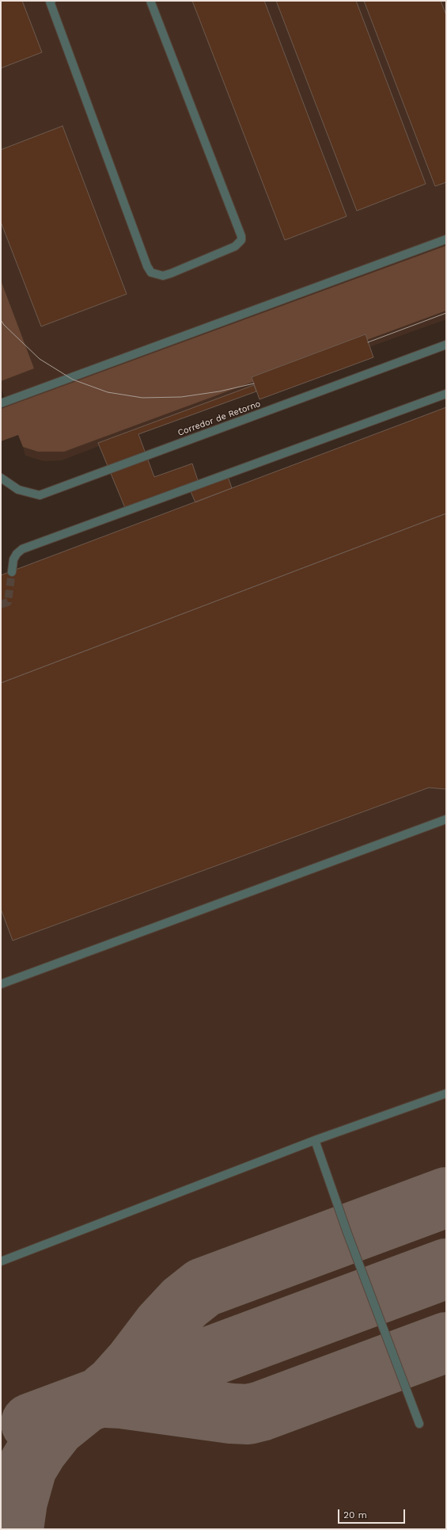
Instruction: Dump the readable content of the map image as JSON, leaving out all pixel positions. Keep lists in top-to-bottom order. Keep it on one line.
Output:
{"streets":{"street":["Corredor de Retorno"]},"scale_bar":"20 m"}
